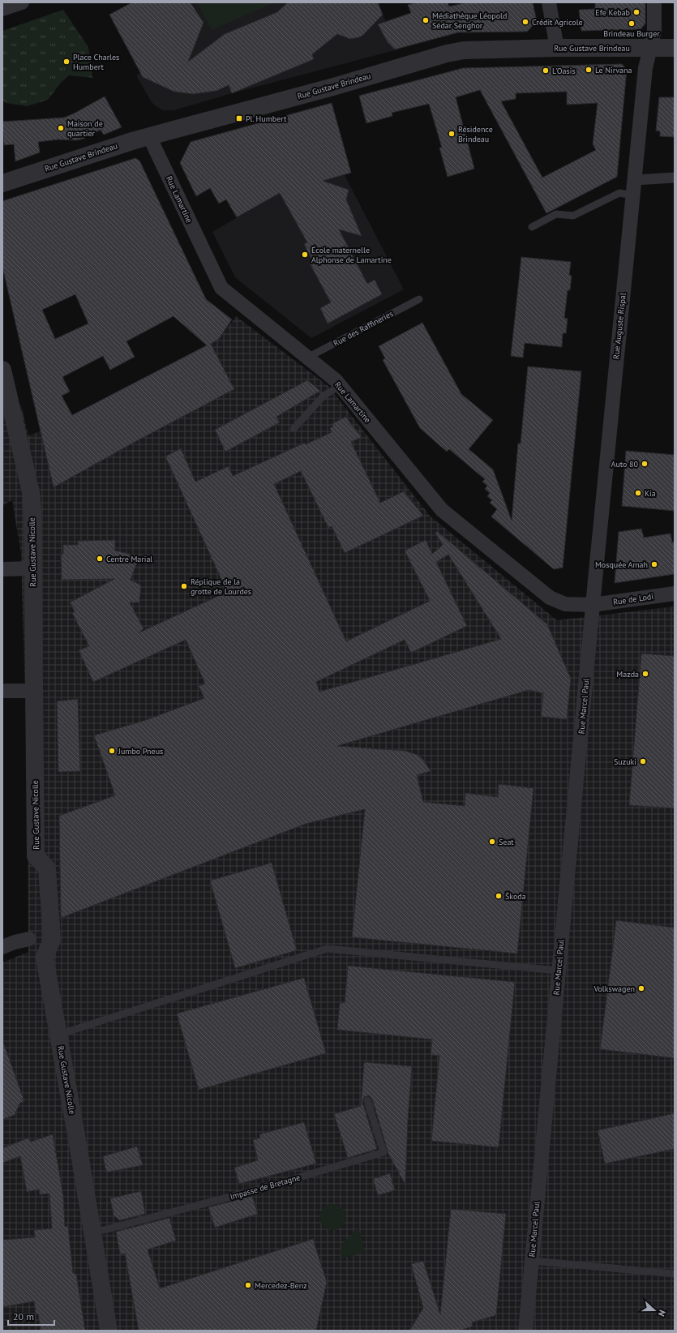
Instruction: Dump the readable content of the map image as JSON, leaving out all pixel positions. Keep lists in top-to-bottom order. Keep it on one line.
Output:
{"streets":{"street":["Rue Gustave Brindeau","Rue Lamartine","Rue Auguste Rispal","Rue Gustave Nicolle","Rue de Lodi","Rue Marcel Paul"],"lane":["Rue des Raffineries","Impasse de Bretagne"]},"crossings":[["Rue Gustave Brindeau","Rue Lamartine"],["Rue Gustave Brindeau","Rue Auguste Rispal"],["Rue Lamartine","Rue Auguste Rispal"],["Rue Lamartine","Rue des Raffineries"],["Rue Lamartine","Rue de Lodi"],["Rue Lamartine","Rue Marcel Paul"],["Rue Auguste Rispal","Rue de Lodi"],["Rue Auguste Rispal","Rue Marcel Paul"],["Rue Gustave Nicolle","Impasse de Bretagne"],["Rue de Lodi","Rue Marcel Paul"]],"places":{"other":["Efe Kebab","Médiathèque Léopold Sédar Senghor","Crédit Agricole","Brindeau Burger","Place Charles Humbert","Le Nirvana","L'Oasis","Maison de quartier","Résidence Brindeau","École maternelle Alphonse de Lamartine","Auto 80","Kia","Centre Marial","Mosquée Amah","Réplique de la grotte de Lourdes","Mazda","Jumbo Pneus","Suzuki","Seat","Škoda","Volkswagen","Mercedez-Benz"],"transit":["Pl. Humbert"]},"scale_bar":"20 m","north":"right"}
